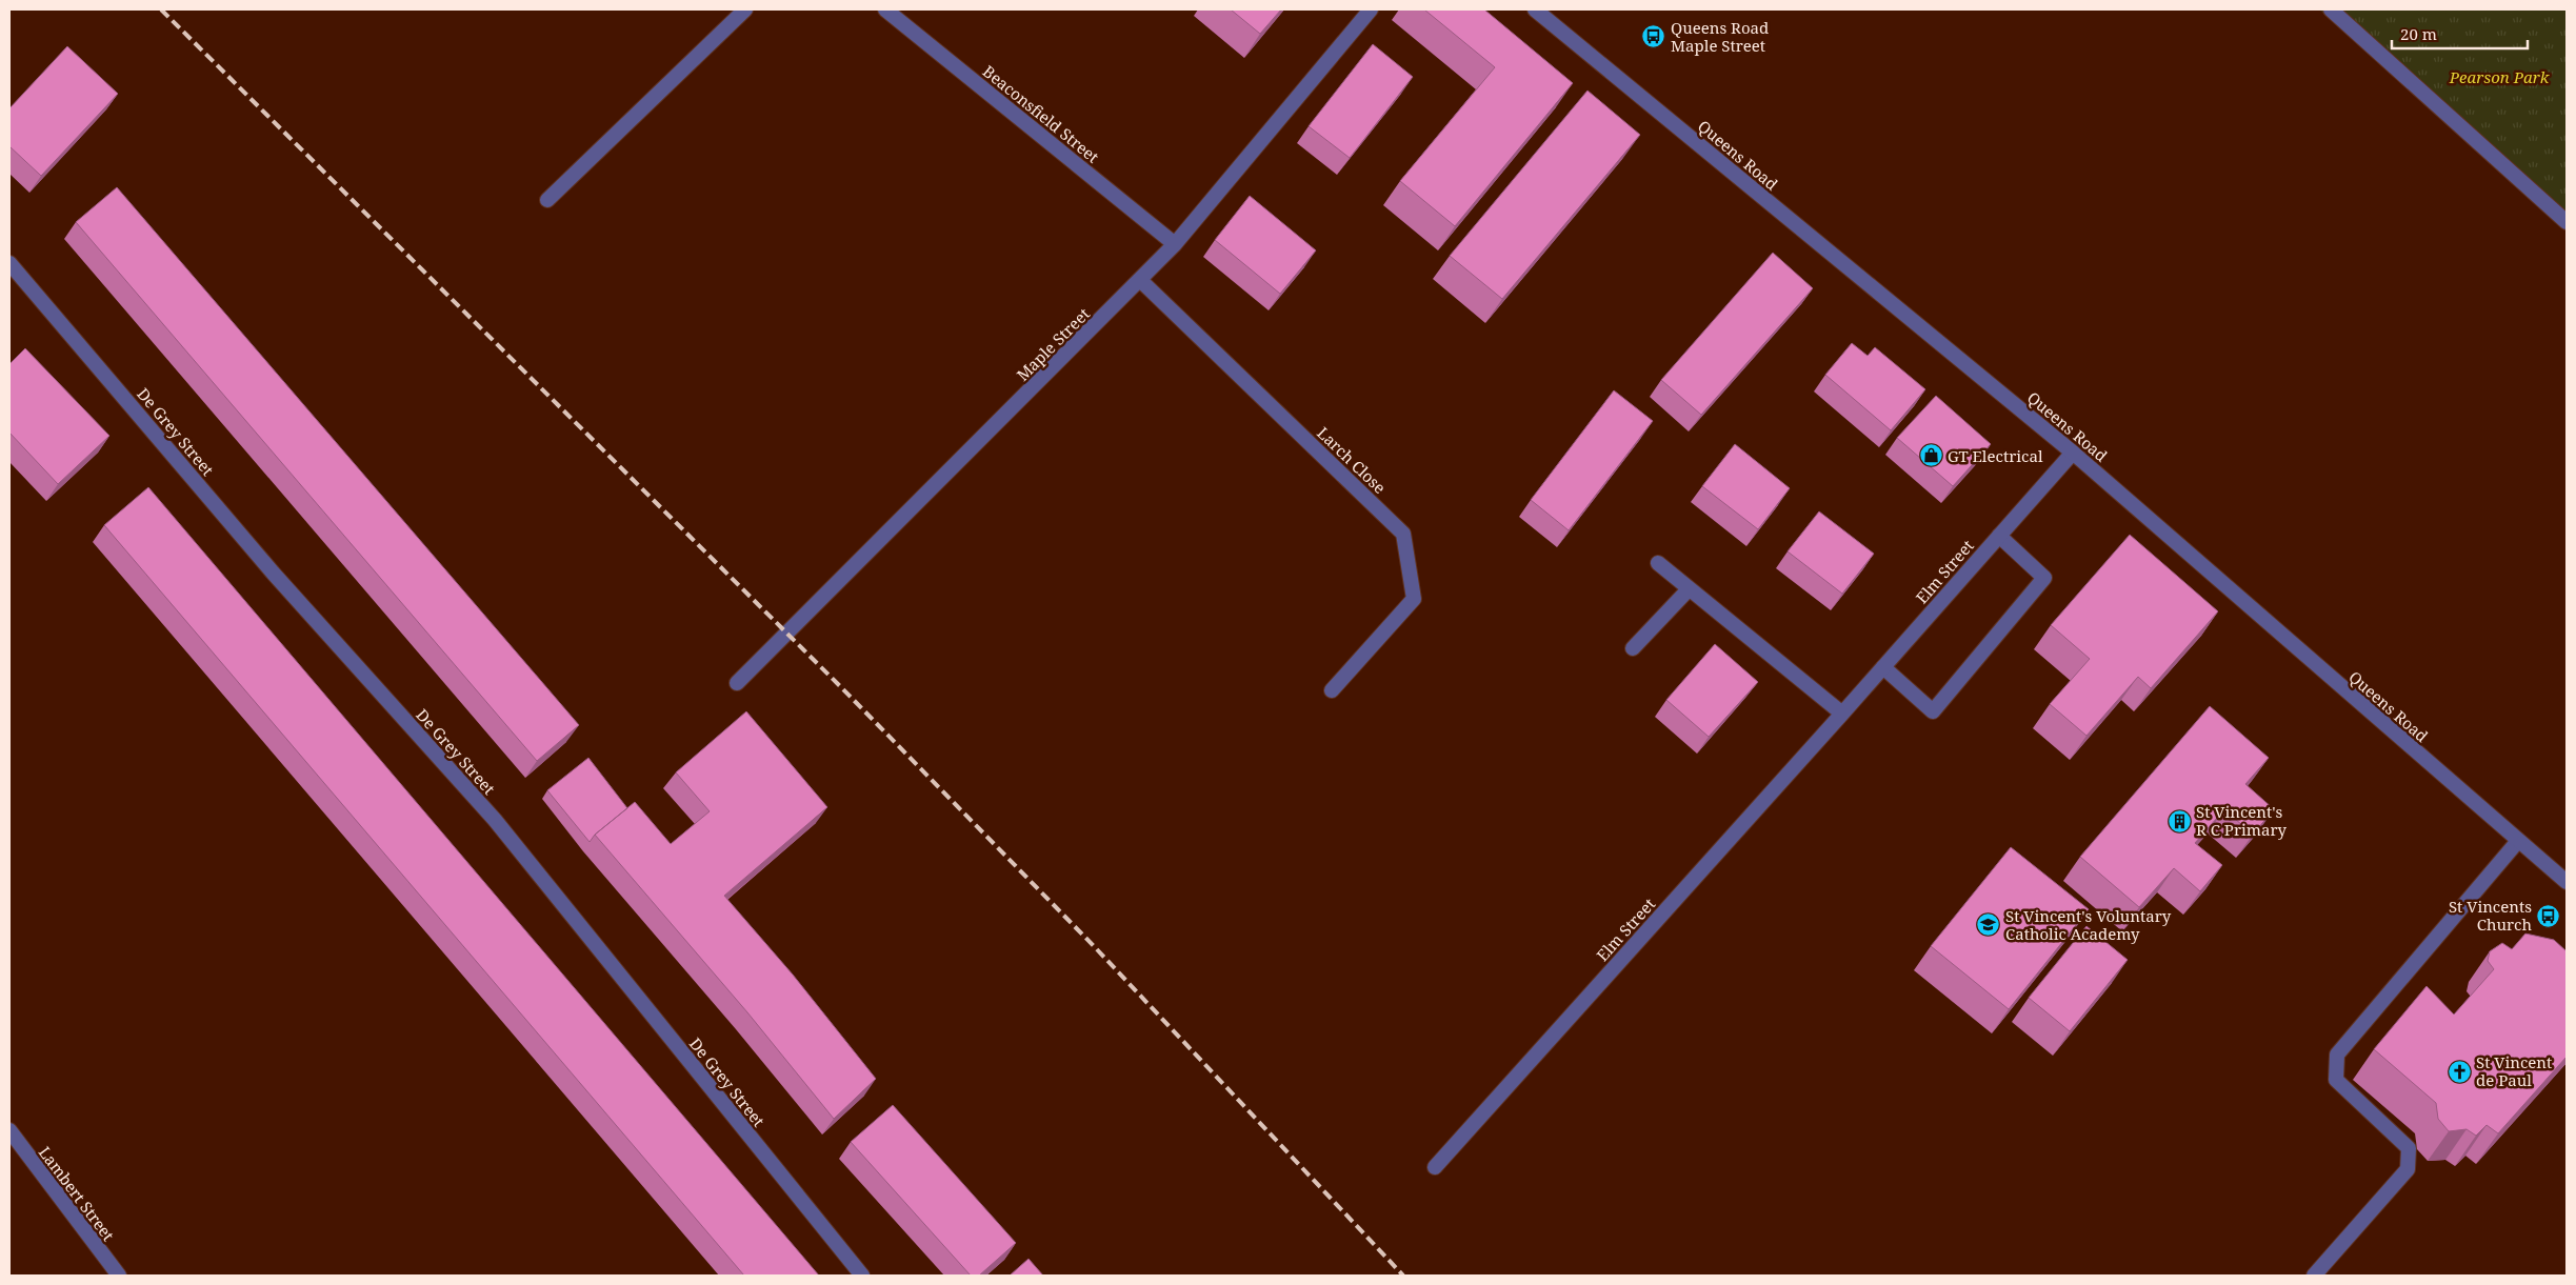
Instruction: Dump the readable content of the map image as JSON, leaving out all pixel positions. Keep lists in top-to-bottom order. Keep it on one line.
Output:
{"streets":{"street":["Beaconsfield Street","Queens Road","Maple Street","De Grey Street","Larch Close","Elm Street","Lambert Street"]},"crossings":[["Beaconsfield Street","Maple Street"],["Queens Road","Elm Street"],["Maple Street","Larch Close"]],"parks":["Pearson Park"],"places":{"bus stop":["Queens Road Maple Street","St Vincents Church"],"shop":["GT Electrical"],"building":["St Vincent's R C Primary"],"school or university":["St Vincent's Voluntary Catholic Academy"],"church":["St Vincent de Paul"]},"scale_bar":"20 m"}
